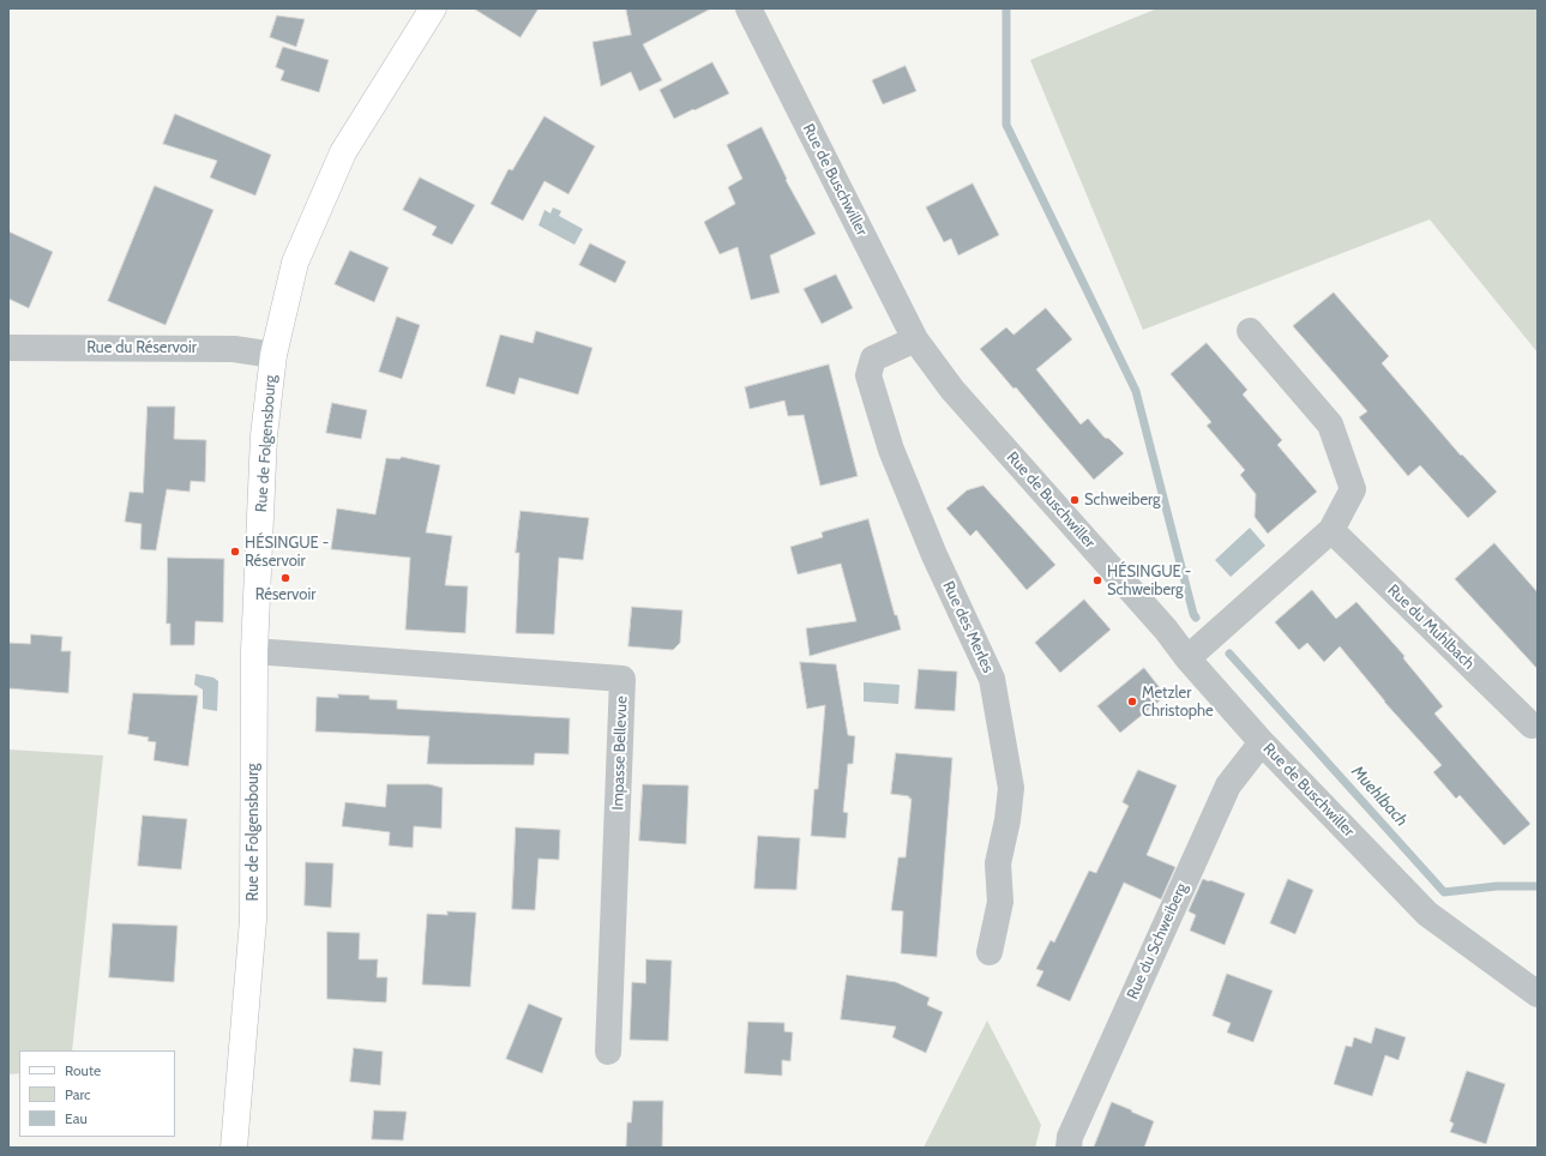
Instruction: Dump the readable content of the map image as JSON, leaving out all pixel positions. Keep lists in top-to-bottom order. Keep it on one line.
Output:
{"streets":{"main road":["Rue de Folgensbourg"],"street":["Rue de Buschwiller","Rue du Réservoir","Rue des Merles","Rue du Muhlbach","Impasse Bellevue","Rue du Schweiberg"]},"crossings":[["Rue de Buschwiller","Rue des Merles"],["Rue de Buschwiller","Rue du Schweiberg"],["Rue du Réservoir","Rue de Folgensbourg"],["Rue de Folgensbourg","Impasse Bellevue"]],"water":["Muehlbach"],"places":["Schweiberg","HÉSINGUE - Réservoir","Réservoir","HÉSINGUE - Schweiberg","Metzler Christophe"],"legend":["Route","Parc","Eau"]}
